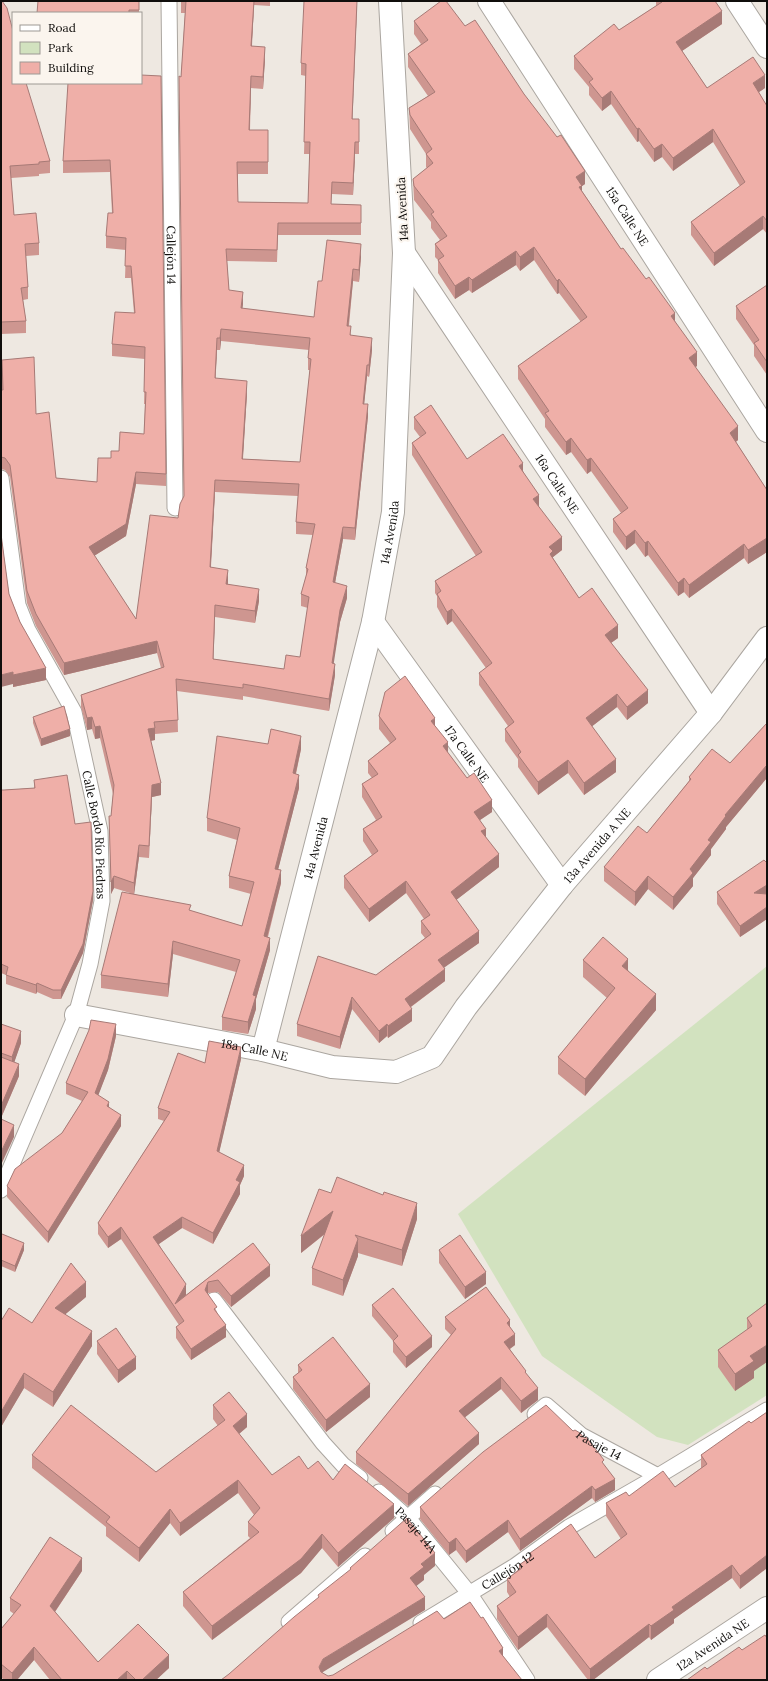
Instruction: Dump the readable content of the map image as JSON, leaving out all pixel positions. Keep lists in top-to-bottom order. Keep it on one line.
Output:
{"streets":{"street":["14a Avenida","15a Calle NE","16a Calle NE","17a Calle NE","13a Avenida A NE","18a Calle NE","12a Avenida NE"],"lane":["Callejón 14","Calle Bordo Río Piedras","Pasaje 14","Pasaje 14A","Callejón 12"]},"crossings":[["14a Avenida","16a Calle NE"],["14a Avenida","17a Calle NE"],["14a Avenida","18a Calle NE"],["16a Calle NE","13a Avenida A NE"],["17a Calle NE","13a Avenida A NE"],["Calle Bordo Río Piedras","18a Calle NE"],["13a Avenida A NE","18a Calle NE"],["Pasaje 14","Callejón 12"],["Pasaje 14A","Callejón 12"]],"legend":["Road","Park","Building"]}
